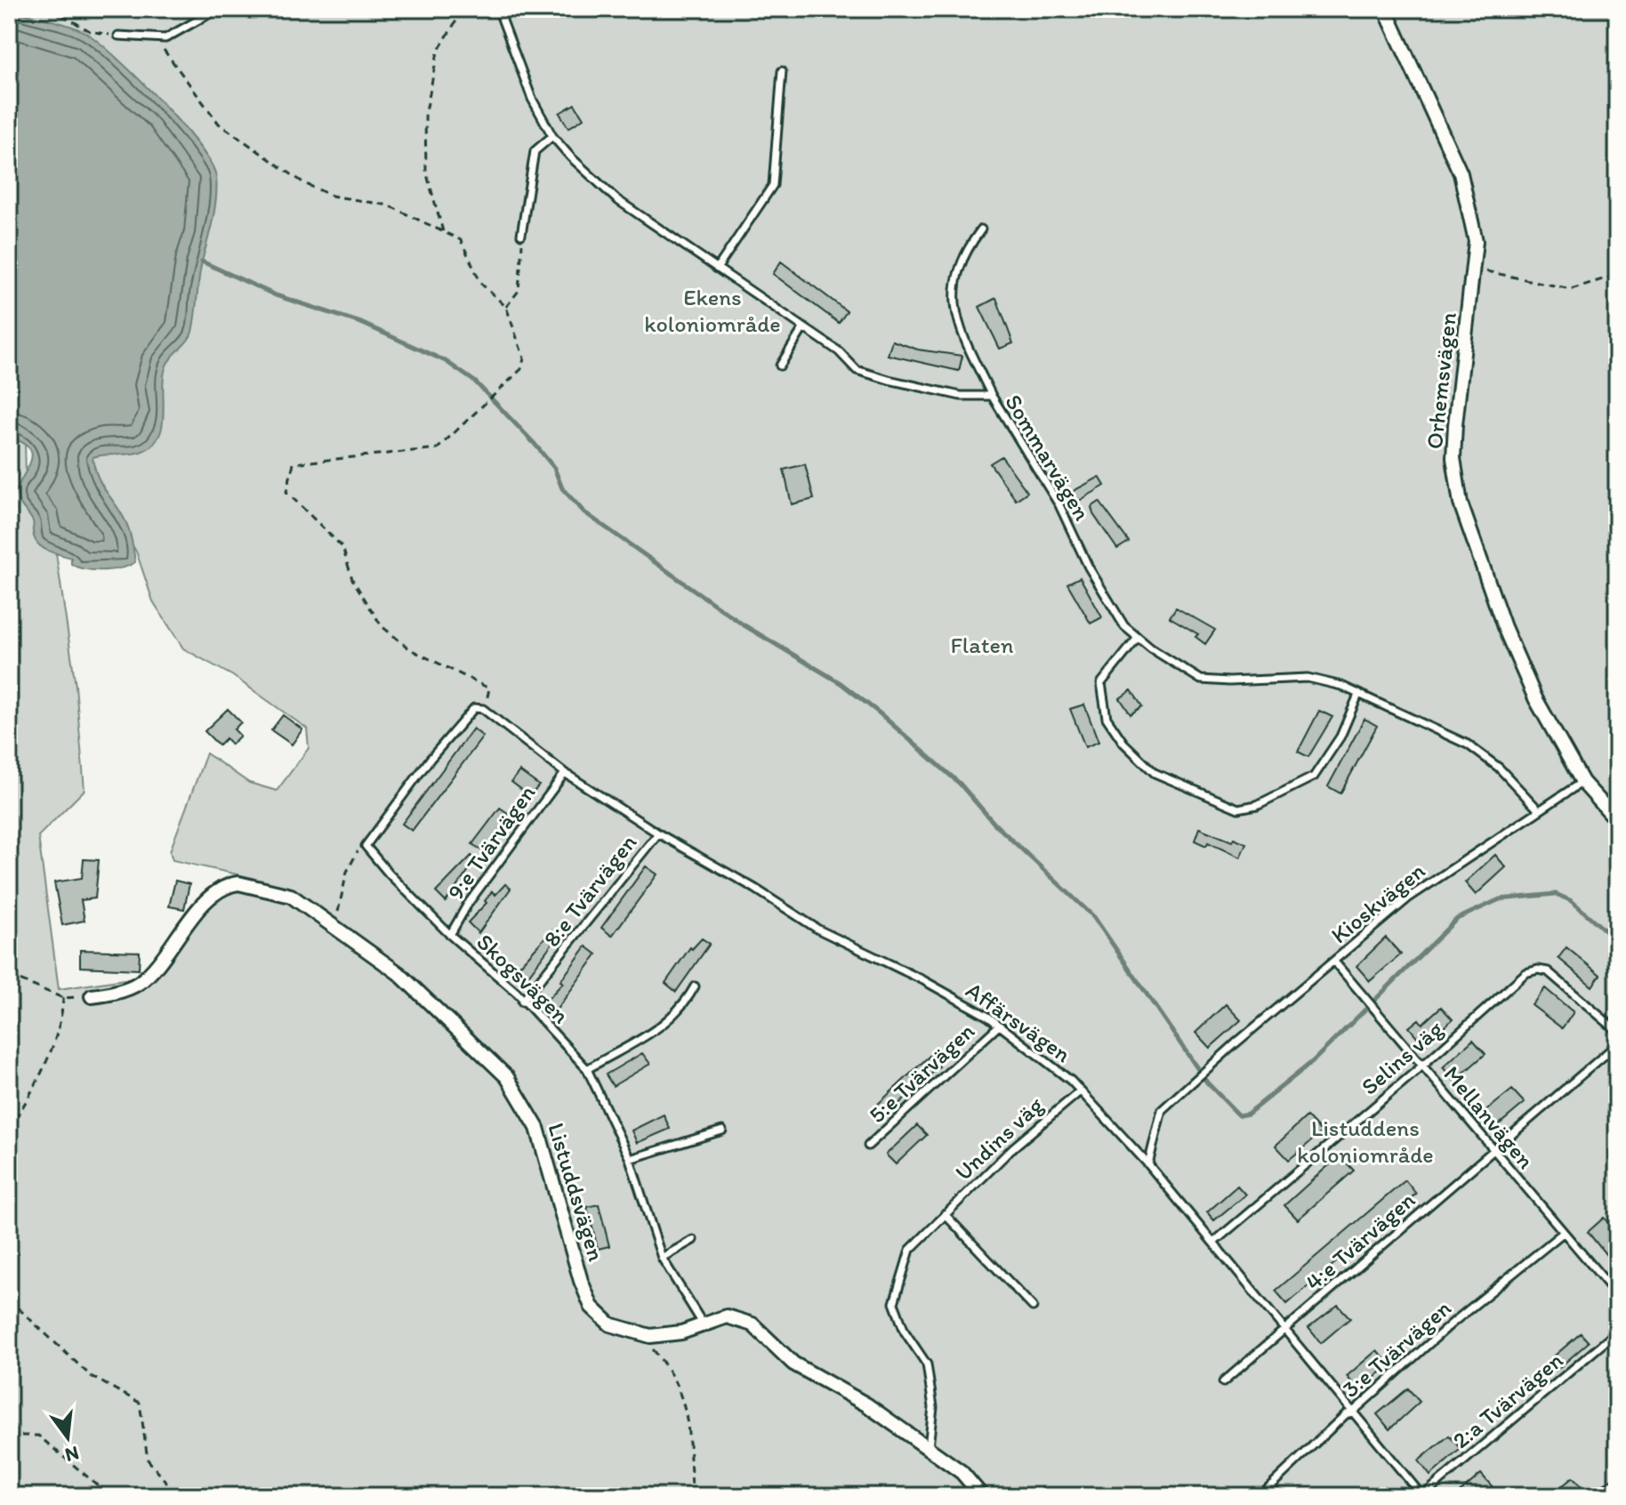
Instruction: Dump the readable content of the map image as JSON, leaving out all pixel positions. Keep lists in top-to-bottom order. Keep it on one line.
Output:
{"streets":{"street":["Orhemsvägen","Listuddsvägen"],"lane":["Sommarvägen","9:e Tvärvägen","8:e Tvärvägen","Kioskvägen","Skogsvägen","Affärsvägen","Selins väg","5:e Tvärvägen","Mellanvägen","Undins väg","4:e Tvärvägen","3:e Tvärvägen","2:a Tvärvägen"]},"crossings":[["Orhemsvägen","Kioskvägen"],["Sommarvägen","Kioskvägen"],["9:e Tvärvägen","Skogsvägen"],["9:e Tvärvägen","Affärsvägen"],["8:e Tvärvägen","Skogsvägen"],["8:e Tvärvägen","Affärsvägen"],["Kioskvägen","Affärsvägen"],["Kioskvägen","Mellanvägen"],["Skogsvägen","Listuddsvägen"],["Affärsvägen","Selins väg"],["Affärsvägen","5:e Tvärvägen"],["Affärsvägen","Undins väg"],["Affärsvägen","4:e Tvärvägen"],["Affärsvägen","3:e Tvärvägen"],["Affärsvägen","2:a Tvärvägen"],["Selins väg","Mellanvägen"],["Mellanvägen","4:e Tvärvägen"],["Mellanvägen","3:e Tvärvägen"],["Undins väg","Listuddsvägen"]],"parks":["Ekens koloniområde","Flaten","Listuddens koloniområde"],"north":"bottom"}
